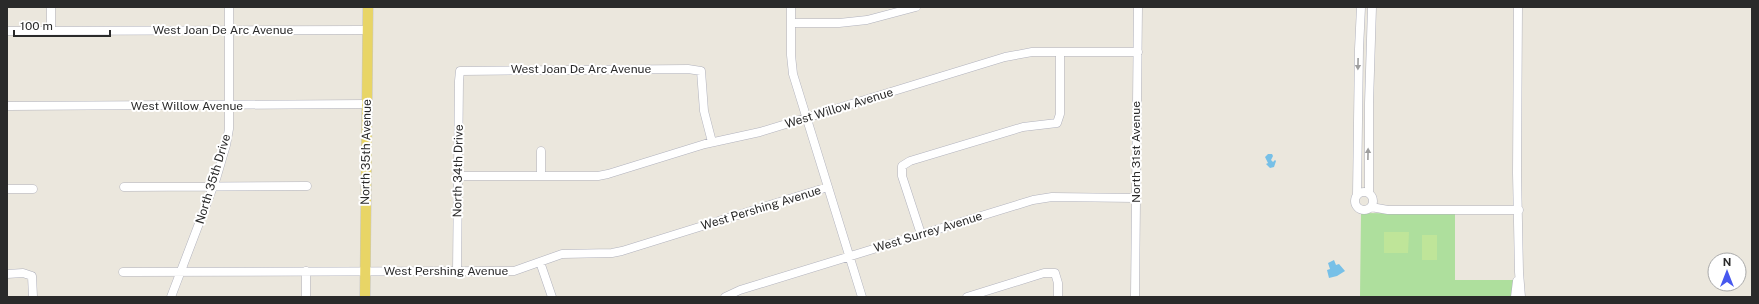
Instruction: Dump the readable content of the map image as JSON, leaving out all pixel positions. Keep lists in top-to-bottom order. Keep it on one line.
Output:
{"streets":{"main road":["North 35th Avenue"],"street":["West Joan De Arc Avenue","West Willow Avenue","North 31st Avenue","North 34th Drive","North 35th Drive","West Pershing Avenue","West Surrey Avenue"]},"crossings":[["West Joan De Arc Avenue","West Willow Avenue"],["West Joan De Arc Avenue","North 35th Avenue"],["West Joan De Arc Avenue","North 34th Drive"],["West Joan De Arc Avenue","North 35th Drive"],["West Willow Avenue","North 35th Avenue"],["West Willow Avenue","North 31st Avenue"],["West Willow Avenue","North 34th Drive"],["West Willow Avenue","North 35th Drive"],["North 35th Avenue","West Pershing Avenue"],["North 31st Avenue","West Surrey Avenue"],["North 34th Drive","West Pershing Avenue"],["North 35th Drive","West Pershing Avenue"]],"scale_bar":"100 m","north":"top"}
